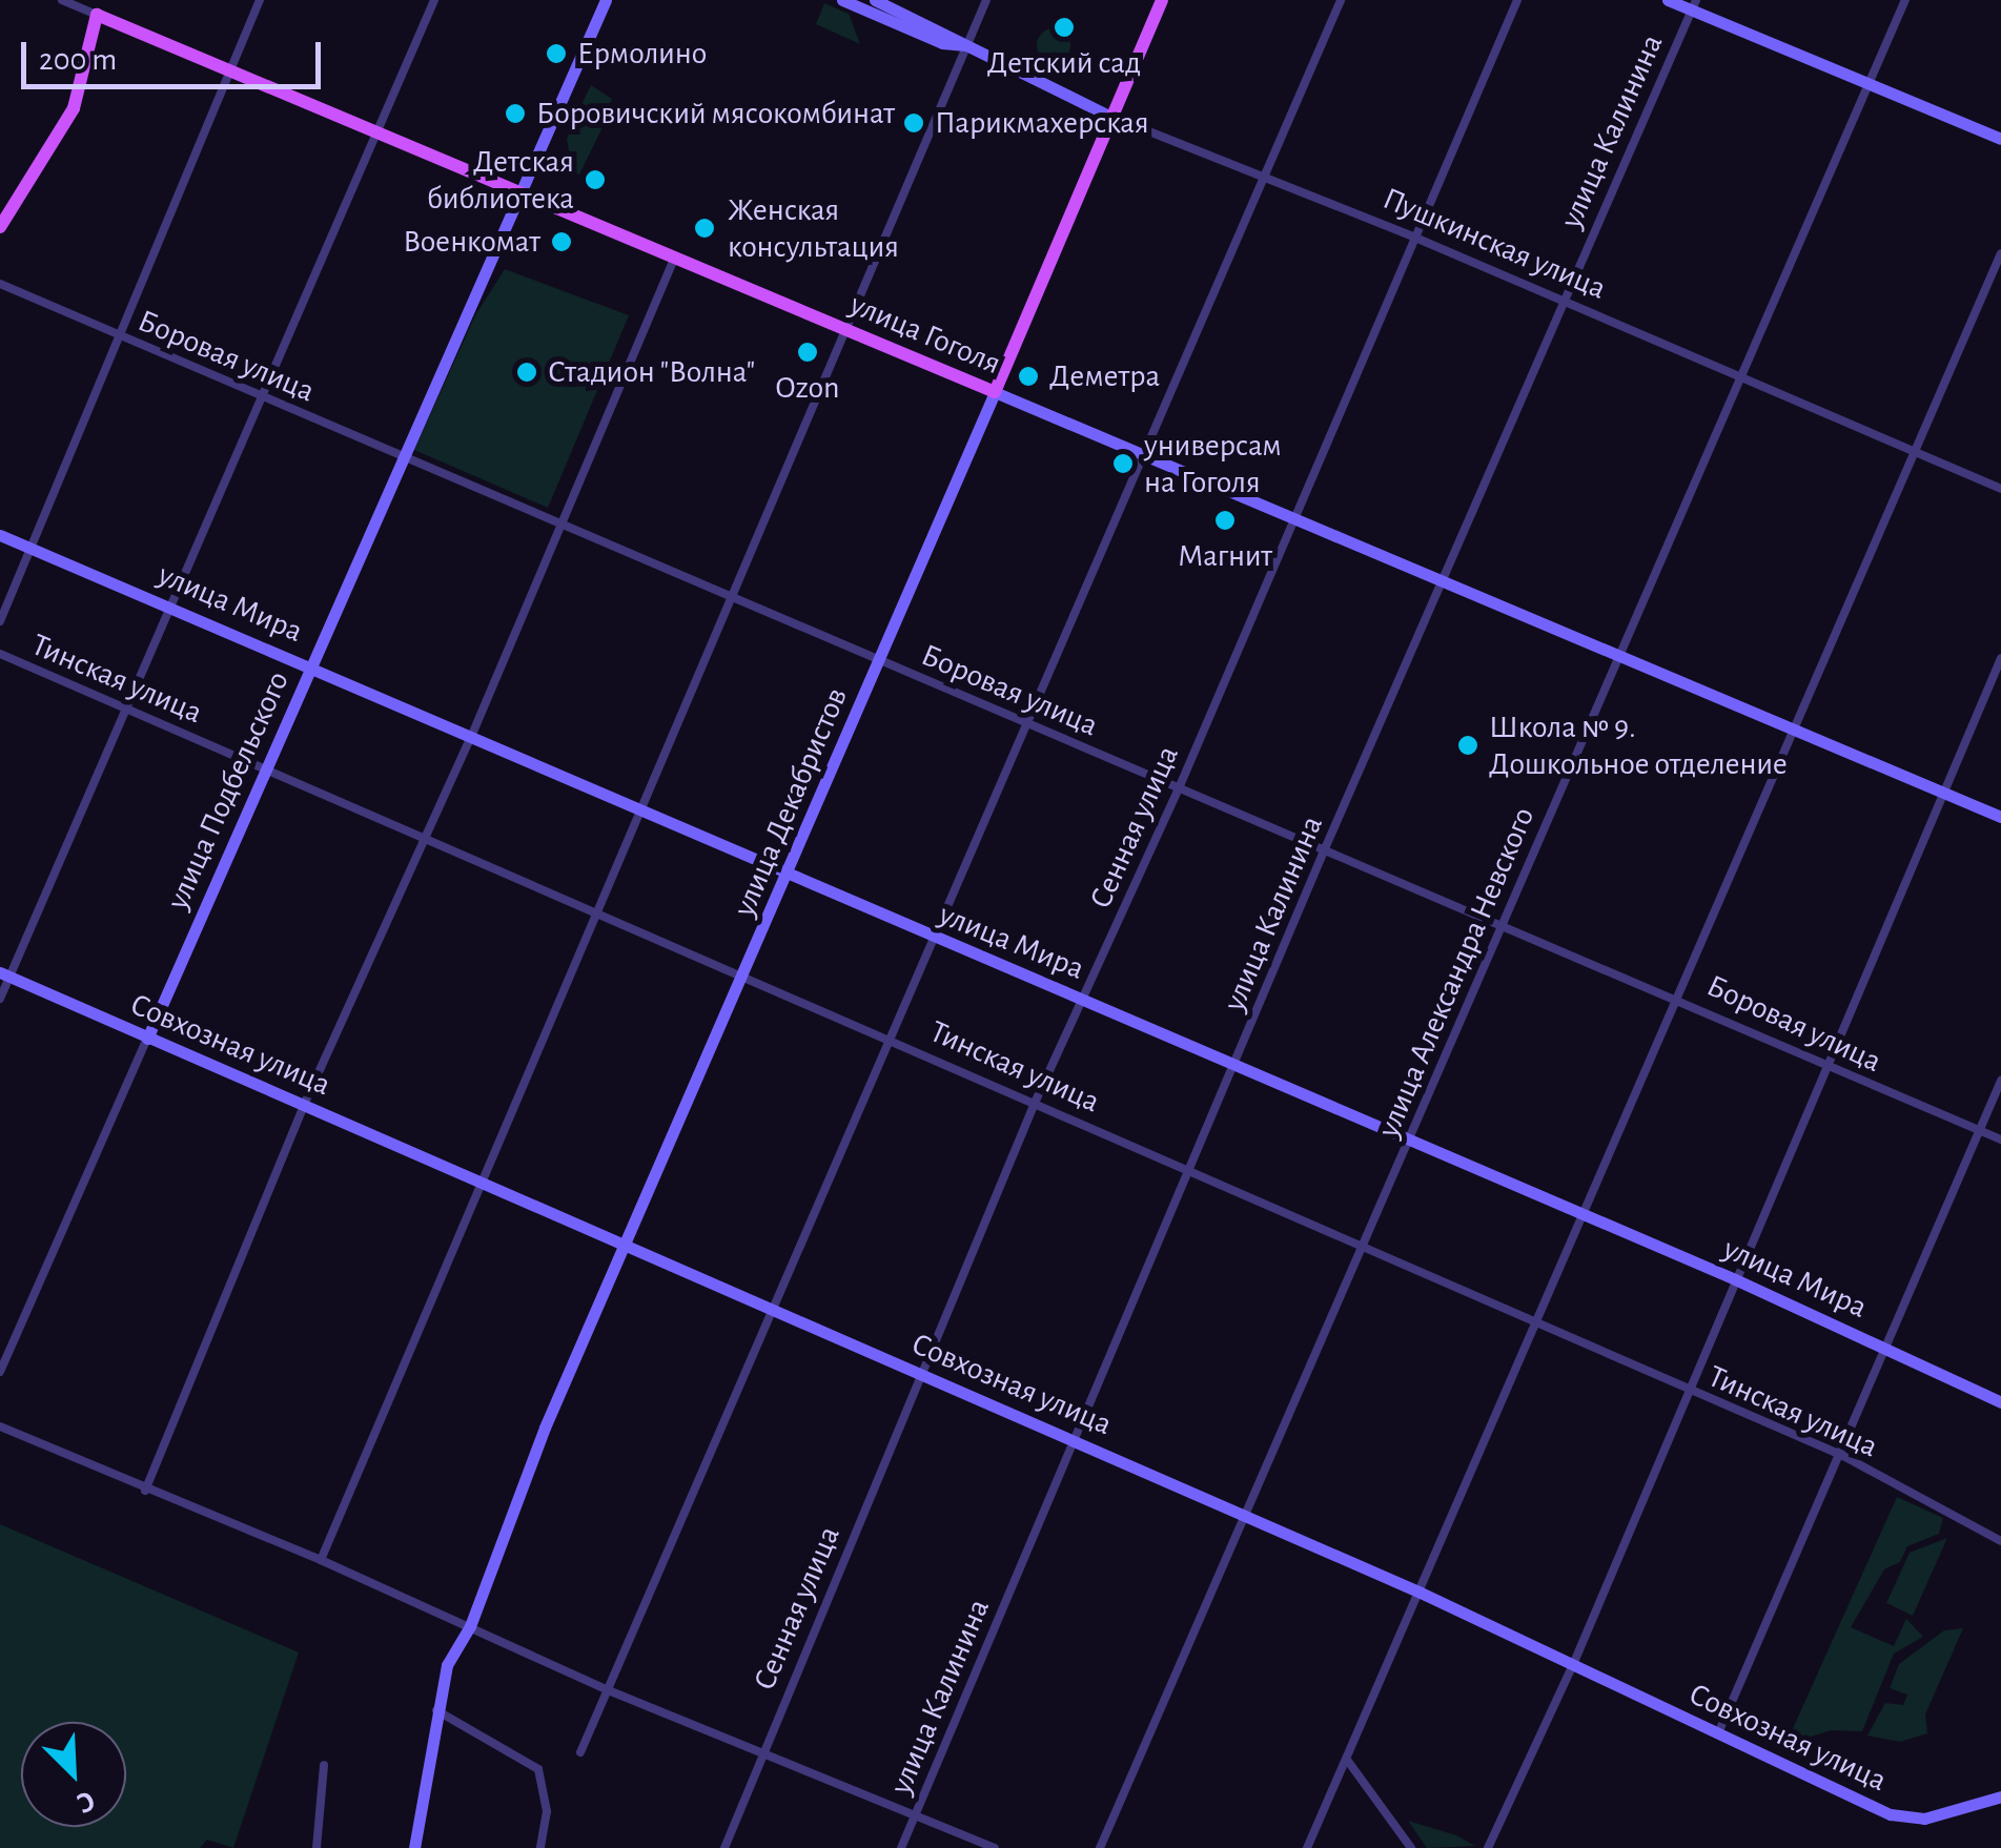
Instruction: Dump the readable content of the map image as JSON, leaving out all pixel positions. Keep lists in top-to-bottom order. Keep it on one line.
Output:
{"streets":{"main road":["Пушкинская улица","улица Гоголя","улица Мира","улица Подбельского","улица Декабристов","Совхозная улица"],"street":["улица Калинина","Боровая улица","Тинская улица","Сенная улица","улица Александра Невского"]},"crossings":[["улица Калинина","Пушкинская улица"],["улица Калинина","улица Гоголя"],["улица Калинина","Боровая улица"],["улица Калинина","улица Мира"],["улица Калинина","Тинская улица"],["улица Калинина","Совхозная улица"],["Пушкинская улица","улица Декабристов"],["Пушкинская улица","Сенная улица"],["Пушкинская улица","улица Александра Невского"],["улица Гоголя","улица Подбельского"],["улица Гоголя","улица Декабристов"],["улица Гоголя","Сенная улица"],["улица Гоголя","улица Александра Невского"],["Боровая улица","улица Подбельского"],["Боровая улица","улица Декабристов"],["Боровая улица","Сенная улица"],["Боровая улица","улица Александра Невского"],["улица Мира","улица Подбельского"],["улица Мира","улица Декабристов"],["улица Мира","Сенная улица"],["улица Мира","улица Александра Невского"],["Тинская улица","улица Подбельского"],["Тинская улица","улица Декабристов"],["Тинская улица","Сенная улица"],["Тинская улица","улица Александра Невского"],["улица Подбельского","Совхозная улица"],["улица Декабристов","Совхозная улица"],["Сенная улица","Совхозная улица"],["улица Александра Невского","Совхозная улица"]],"places":["Детский сад","Ермолино","Боровичский мясокомбинат","Парикмахерская","Детская библиотека","Женская консультация","Военкомат","Ozon","Стадион \"Волна\"","Деметра","универсам на Гоголя","Магнит","Школа № 9. Дошкольное отделение"],"scale_bar":"200 m","north":"bottom right"}
